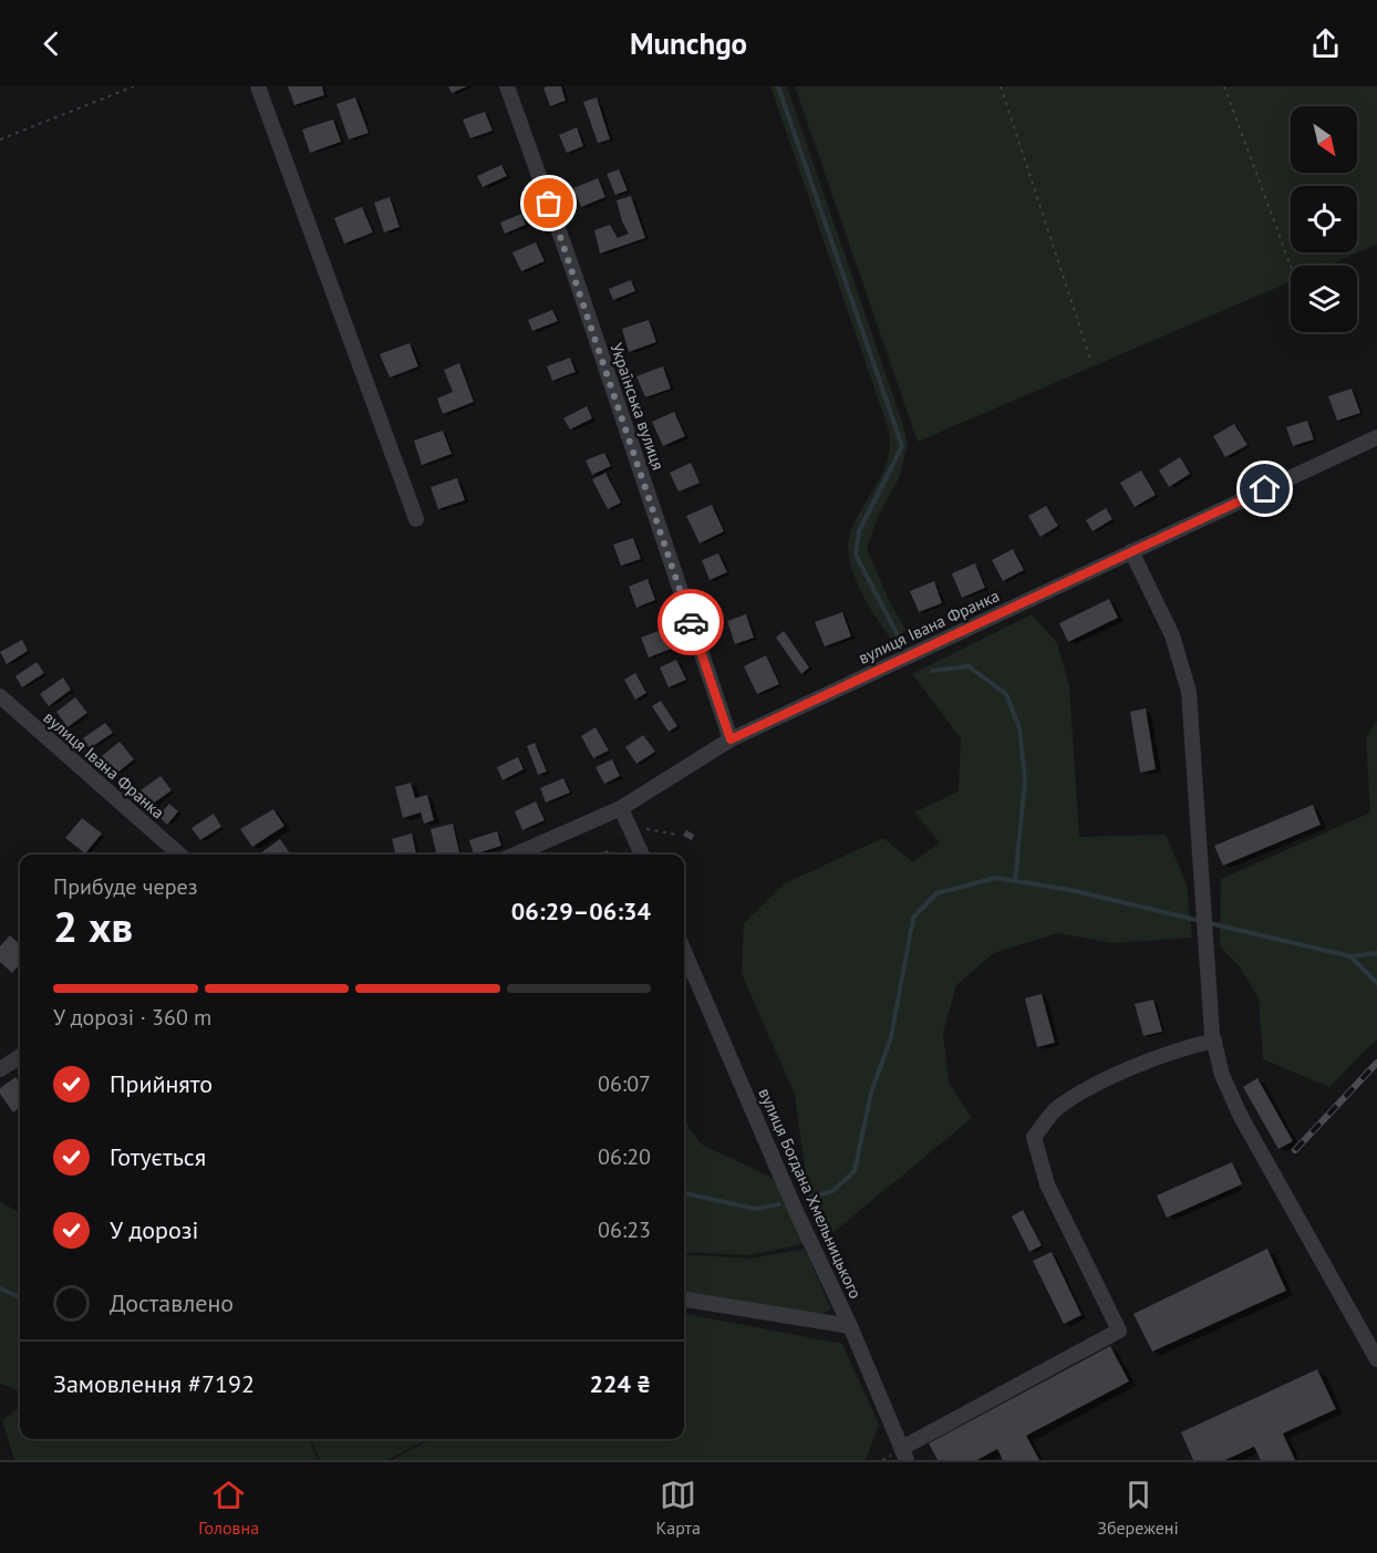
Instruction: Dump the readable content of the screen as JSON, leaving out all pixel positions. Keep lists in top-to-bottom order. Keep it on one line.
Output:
{"streets":{"street":["Українська вулиця","вулиця Івана Франка","вулиця Богдана Хмельницького"]},"crossings":[["Українська вулиця","вулиця Івана Франка"]],"north":"bottom right","page":{"header":"Munchgo","heading":["2 хв","Прибуде через","06:29–06:34"],"panel":["Замовлення #7192","224 ₴"],"bar":"У дорозі · 360 m","list":[["Прийнято","06:07"],["Готується","06:20"],["У дорозі","06:23"],"Доставлено"],"tabs":["Головна","Карта","Збережені"]}}
